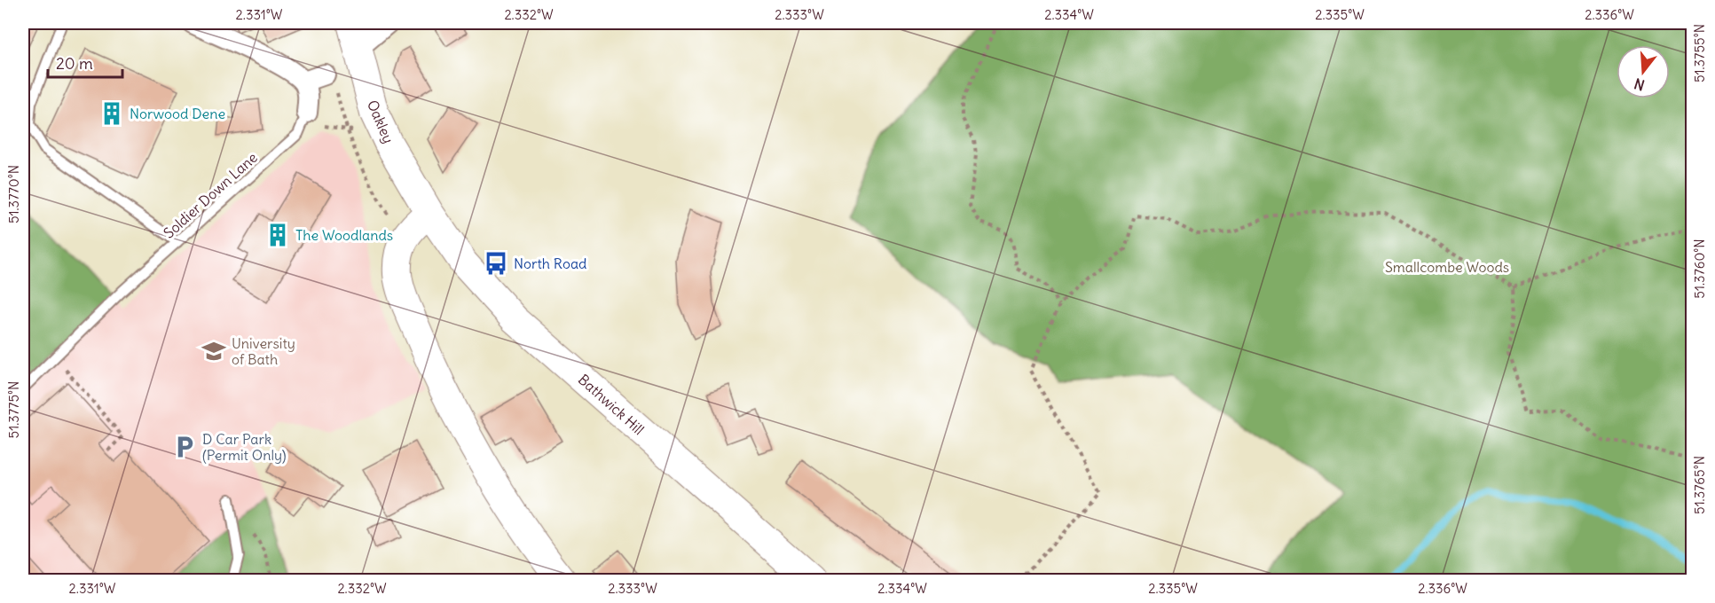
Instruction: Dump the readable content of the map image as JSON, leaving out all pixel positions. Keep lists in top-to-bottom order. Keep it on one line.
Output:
{"streets":{"street":["Oakley","Bathwick Hill"],"lane":["Soldier Down Lane"]},"crossings":[["Oakley","Bathwick Hill"]],"parks":["Smallcombe Woods"],"places":{"building":["Norwood Dene","The Woodlands"],"bus stop":["North Road"],"school or university":["University of Bath"],"parking":["D Car Park (Permit Only)"]},"scale_bar":"20 m","north":"bottom","coordinates":["2.331°W","2.332°W","2.333°W","2.334°W","2.335°W","2.336°W","51.3755°N","51.3770°N","51.3760°N","51.3775°N","51.3765°N"]}
